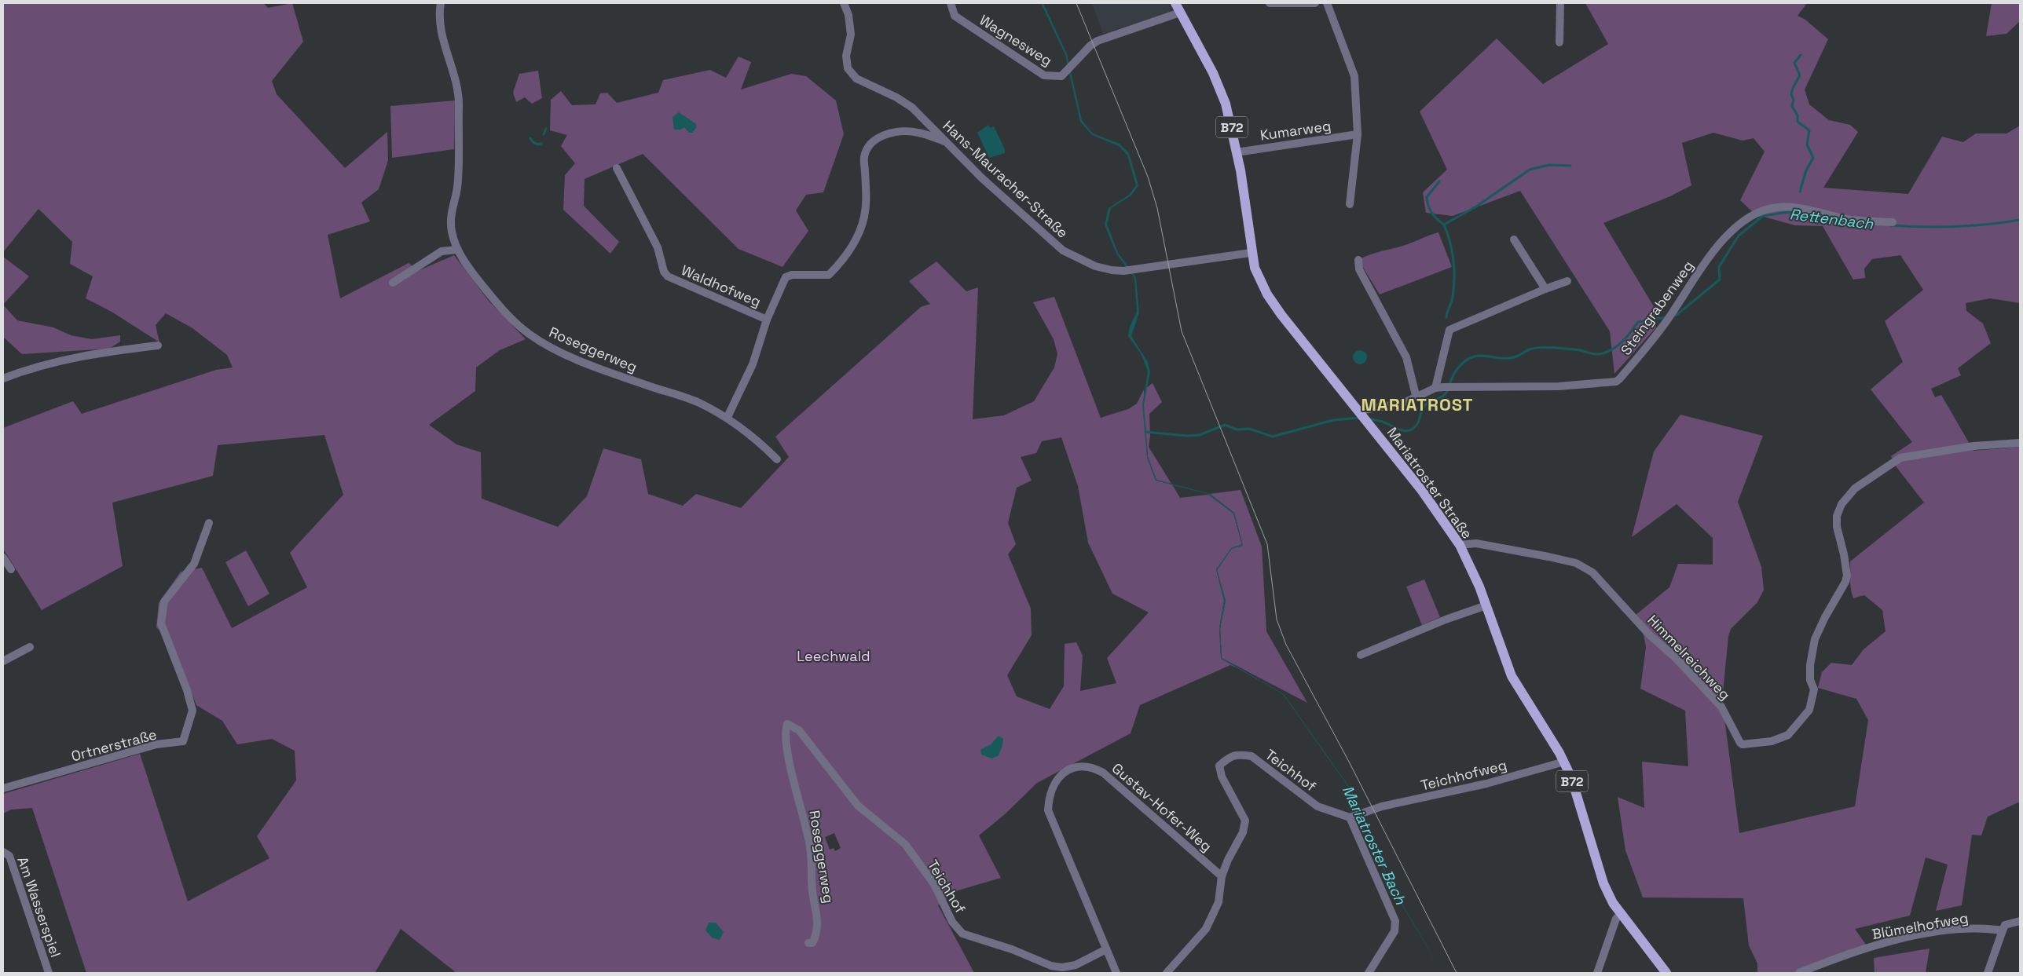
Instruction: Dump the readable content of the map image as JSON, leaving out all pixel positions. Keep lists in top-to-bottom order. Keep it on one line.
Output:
{"streets":{"main road":["B72","Mariatroster Straße"],"street":["Wagnesweg","Kumarweg","Hans-Mauracher-Straße","Waldhofweg","Steingrabenweg","Roseggerweg","Himmelreichweg","Ortnerstraße","Teichhof","Teichhofweg","Gustav-Hofer-Weg","Am Wasserspiel","Blümelhofweg"]},"crossings":[["Wagnesweg","Mariatroster Straße"],["Kumarweg","Mariatroster Straße"],["Hans-Mauracher-Straße","Waldhofweg"],["Hans-Mauracher-Straße","Mariatroster Straße"],["Waldhofweg","Roseggerweg"],["Steingrabenweg","Mariatroster Straße"],["Roseggerweg","Teichhof"],["Mariatroster Straße","Himmelreichweg"],["Mariatroster Straße","Teichhofweg"],["Teichhof","Teichhofweg"],["Teichhof","Gustav-Hofer-Weg"]],"districts":["MARIATROST"],"water":["Rettenbach","Mariatroster Bach"],"parks":["Leechwald"]}
